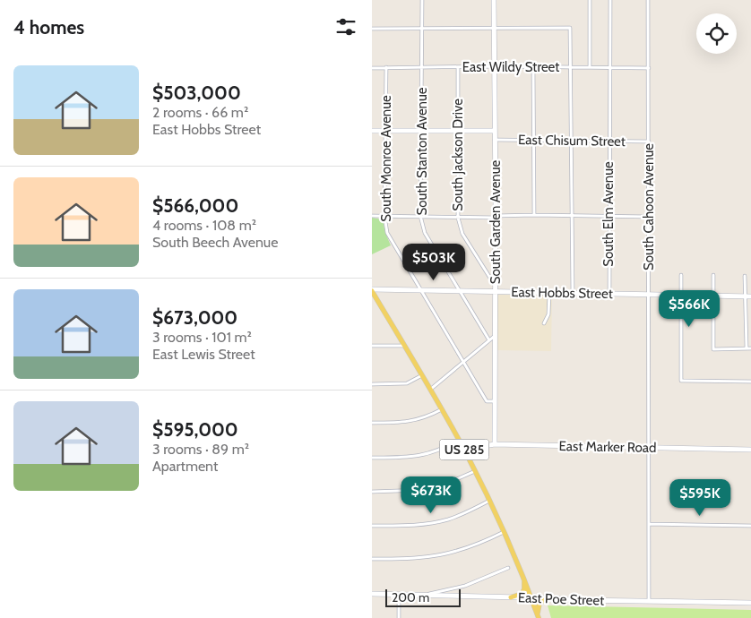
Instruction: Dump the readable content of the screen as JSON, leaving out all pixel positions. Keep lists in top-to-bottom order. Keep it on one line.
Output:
{"streets":{"main road":["US 285"],"street":["East Wildy Street","East Chisum Street","South Stanton Avenue","South Jackson Drive","South Monroe Avenue","South Cahoon Avenue","South Elm Avenue","South Garden Avenue","East Hobbs Street","East Marker Road","East Poe Street"]},"crossings":[["East Wildy Street","South Stanton Avenue"],["East Wildy Street","South Jackson Drive"],["East Wildy Street","South Monroe Avenue"],["East Wildy Street","South Cahoon Avenue"],["East Wildy Street","South Elm Avenue"],["East Wildy Street","South Garden Avenue"],["East Chisum Street","South Cahoon Avenue"],["East Chisum Street","South Elm Avenue"],["East Chisum Street","South Garden Avenue"],["South Stanton Avenue","East Hobbs Street"],["South Jackson Drive","South Garden Avenue"],["South Jackson Drive","East Hobbs Street"],["South Monroe Avenue","South Garden Avenue"],["South Monroe Avenue","East Hobbs Street"],["South Cahoon Avenue","East Hobbs Street"],["South Cahoon Avenue","East Marker Road"],["South Cahoon Avenue","East Poe Street"],["South Elm Avenue","East Hobbs Street"],["South Garden Avenue","East Hobbs Street"],["South Garden Avenue","East Marker Road"],["East Hobbs Street","US 285"],["East Marker Road","US 285"],["US 285","East Poe Street"]],"scale_bar":"200 m","page":{"heading":"4 homes","list":[{"name":"$503,000","note":"2 rooms · 66 m² · East Hobbs Street"},{"name":"$566,000","note":"4 rooms · 108 m² · South Beech Avenue"},{"name":"$673,000","note":"3 rooms · 101 m² · East Lewis Street"},{"name":"$595,000","note":"3 rooms · 89 m² · Apartment"}],"price":["$503K","$566K","$673K","$595K"],"scale":"200 m"}}
